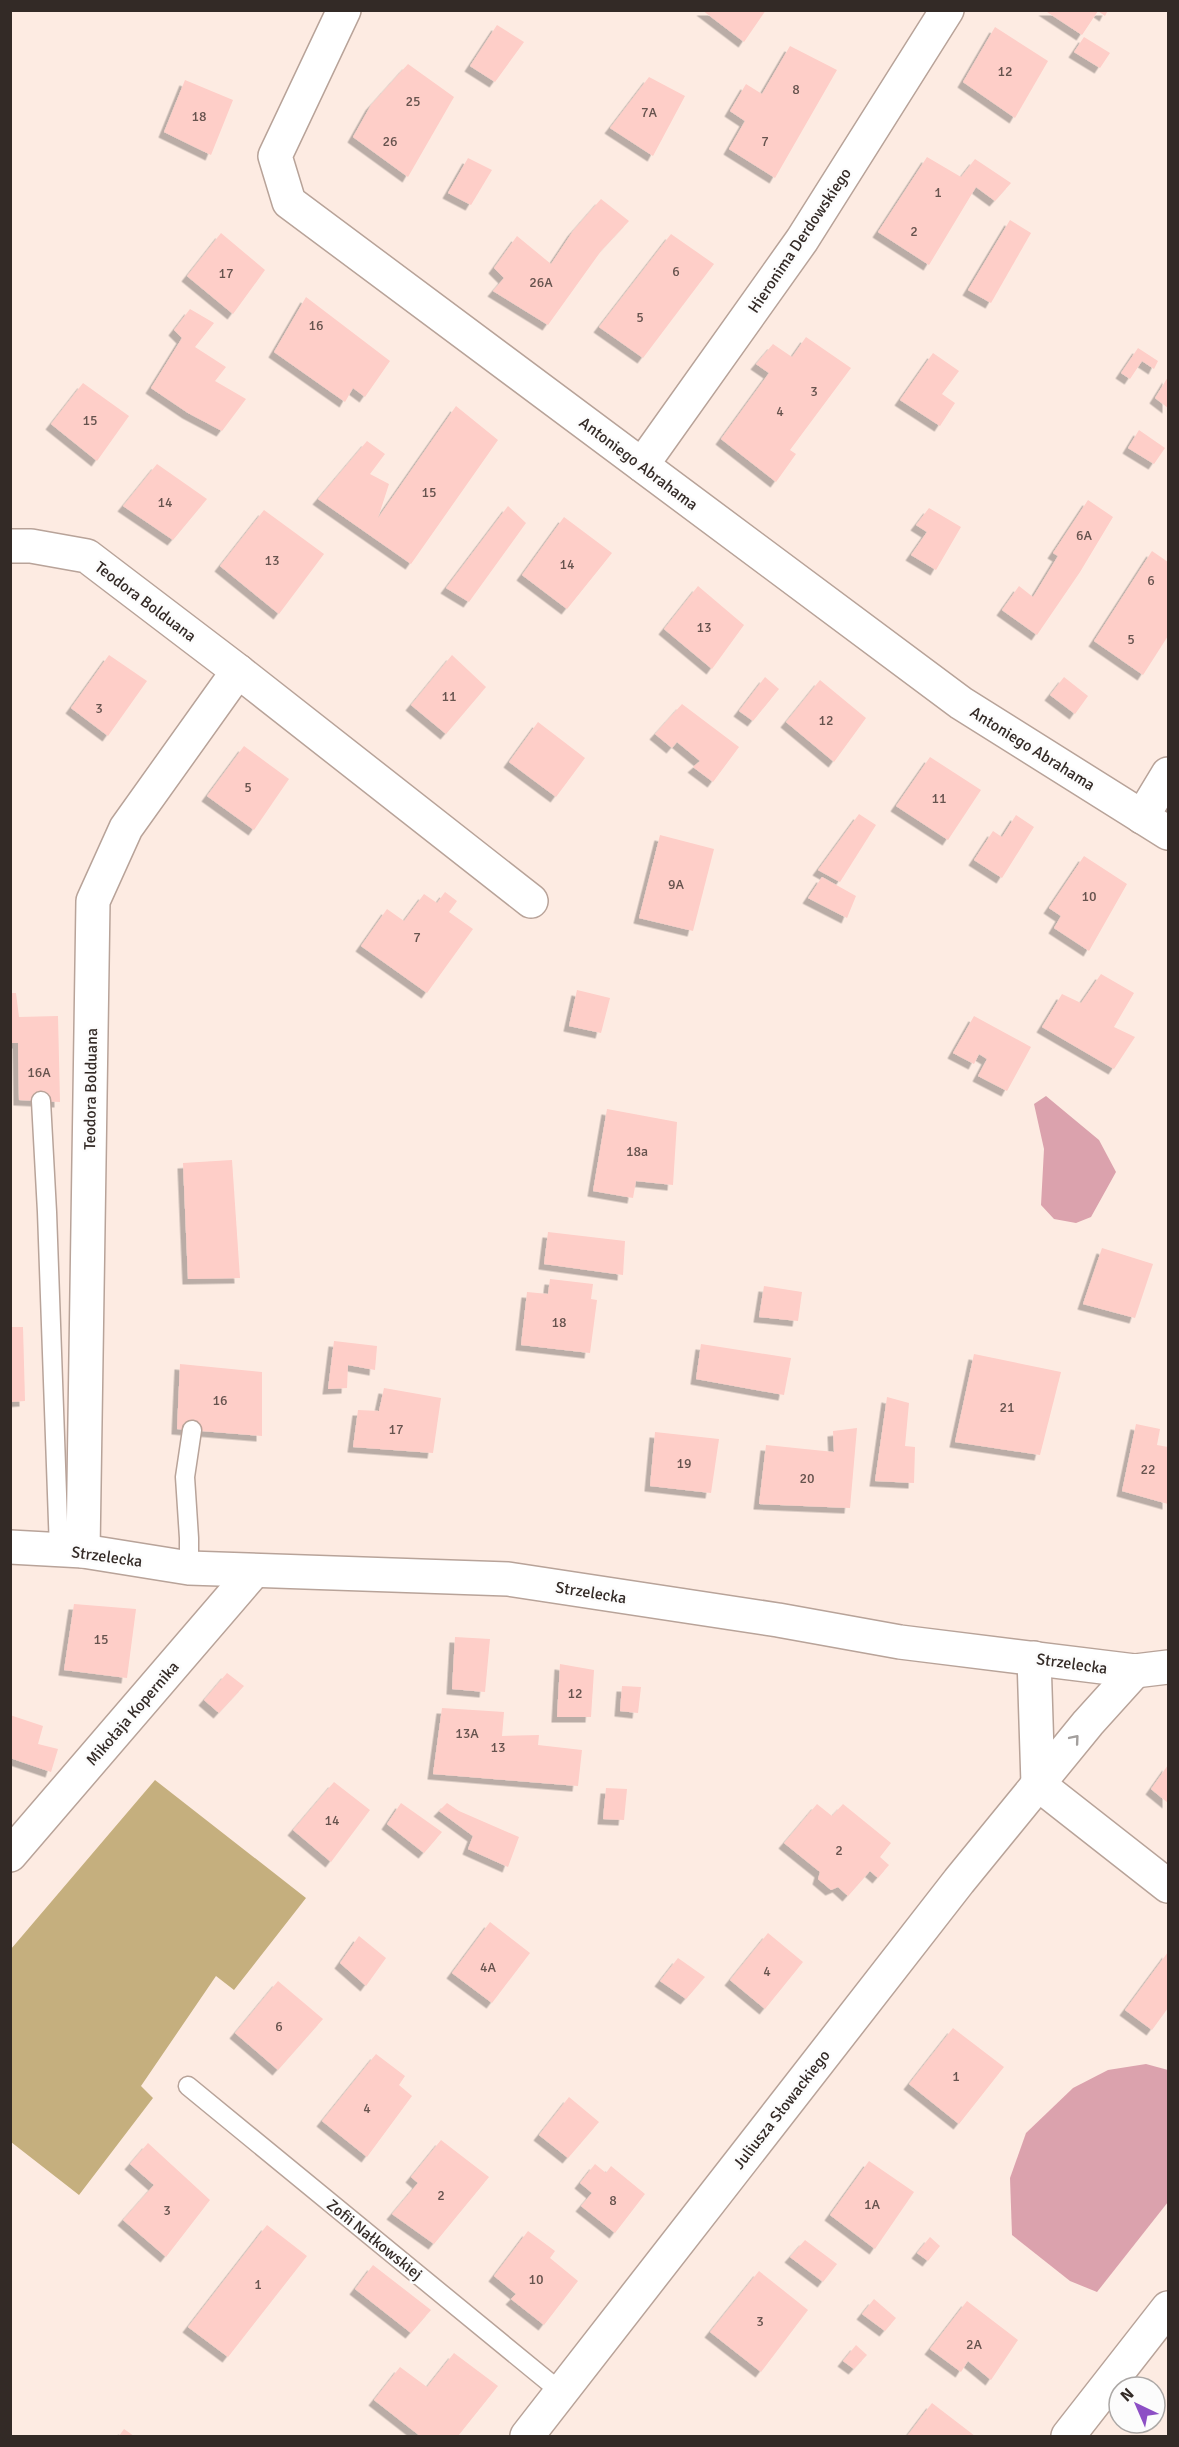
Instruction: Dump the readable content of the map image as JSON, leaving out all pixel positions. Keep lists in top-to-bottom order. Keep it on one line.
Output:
{"streets":{"street":["Hieronima Derdowskiego","Antoniego Abrahama","Teodora Bolduana","Strzelecka","Mikołaja Kopernika","Juliusza Słowackiego"],"lane":["Zofii Nałkowskiej"]},"crossings":[["Hieronima Derdowskiego","Antoniego Abrahama"],["Teodora Bolduana","Strzelecka"],["Strzelecka","Mikołaja Kopernika"],["Strzelecka","Juliusza Słowackiego"],["Juliusza Słowackiego","Zofii Nałkowskiej"]],"house_numbers":["12","8","25","7A","18","26","7","1","2","6","17","26A","5","16","3","4","15","15","14","6A","13","14","6","13","5","11","3","12","5","11","9A","10","7","16A","18a","18","16","21","17","19","22","20","15","12","13A","13","14","2","4A","4","6","1","4","2","8","1A","3","10","1","3","2A"],"north":"top left"}
